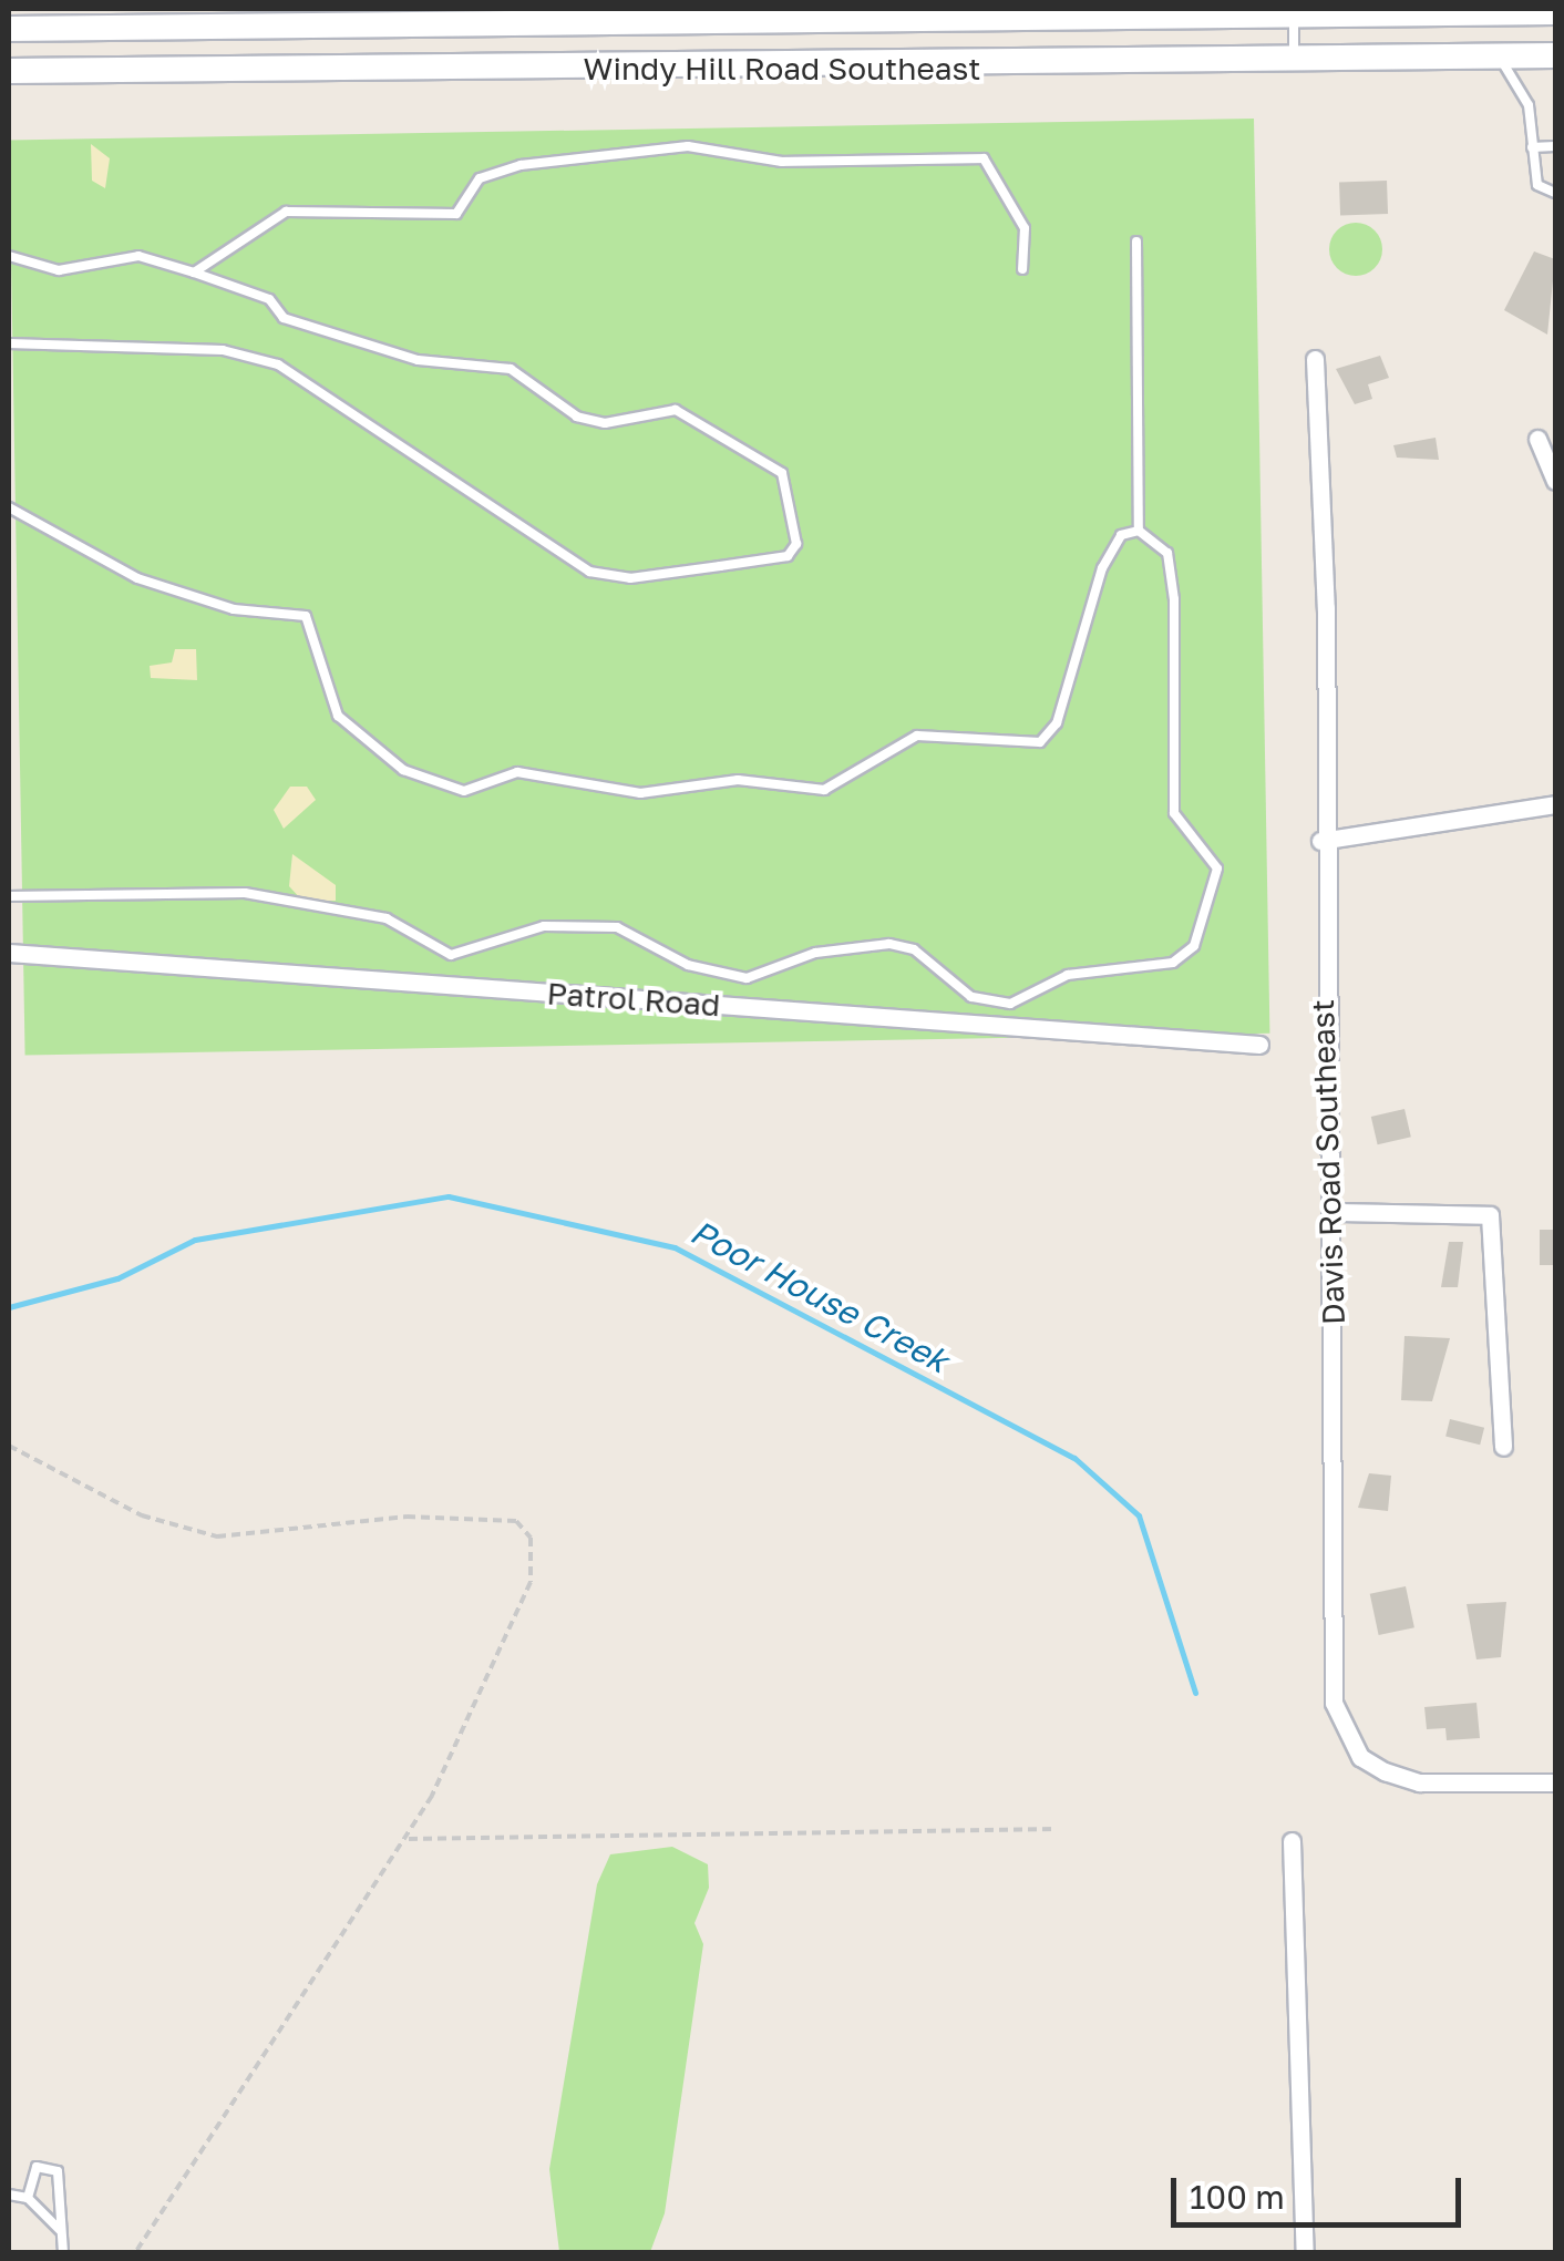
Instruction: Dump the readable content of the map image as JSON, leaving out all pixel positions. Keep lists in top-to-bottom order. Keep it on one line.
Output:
{"streets":{"main road":["Windy Hill Road Southeast"],"street":["Patrol Road","Davis Road Southeast"]},"water":["Poor House Creek"],"scale_bar":"100 m"}
